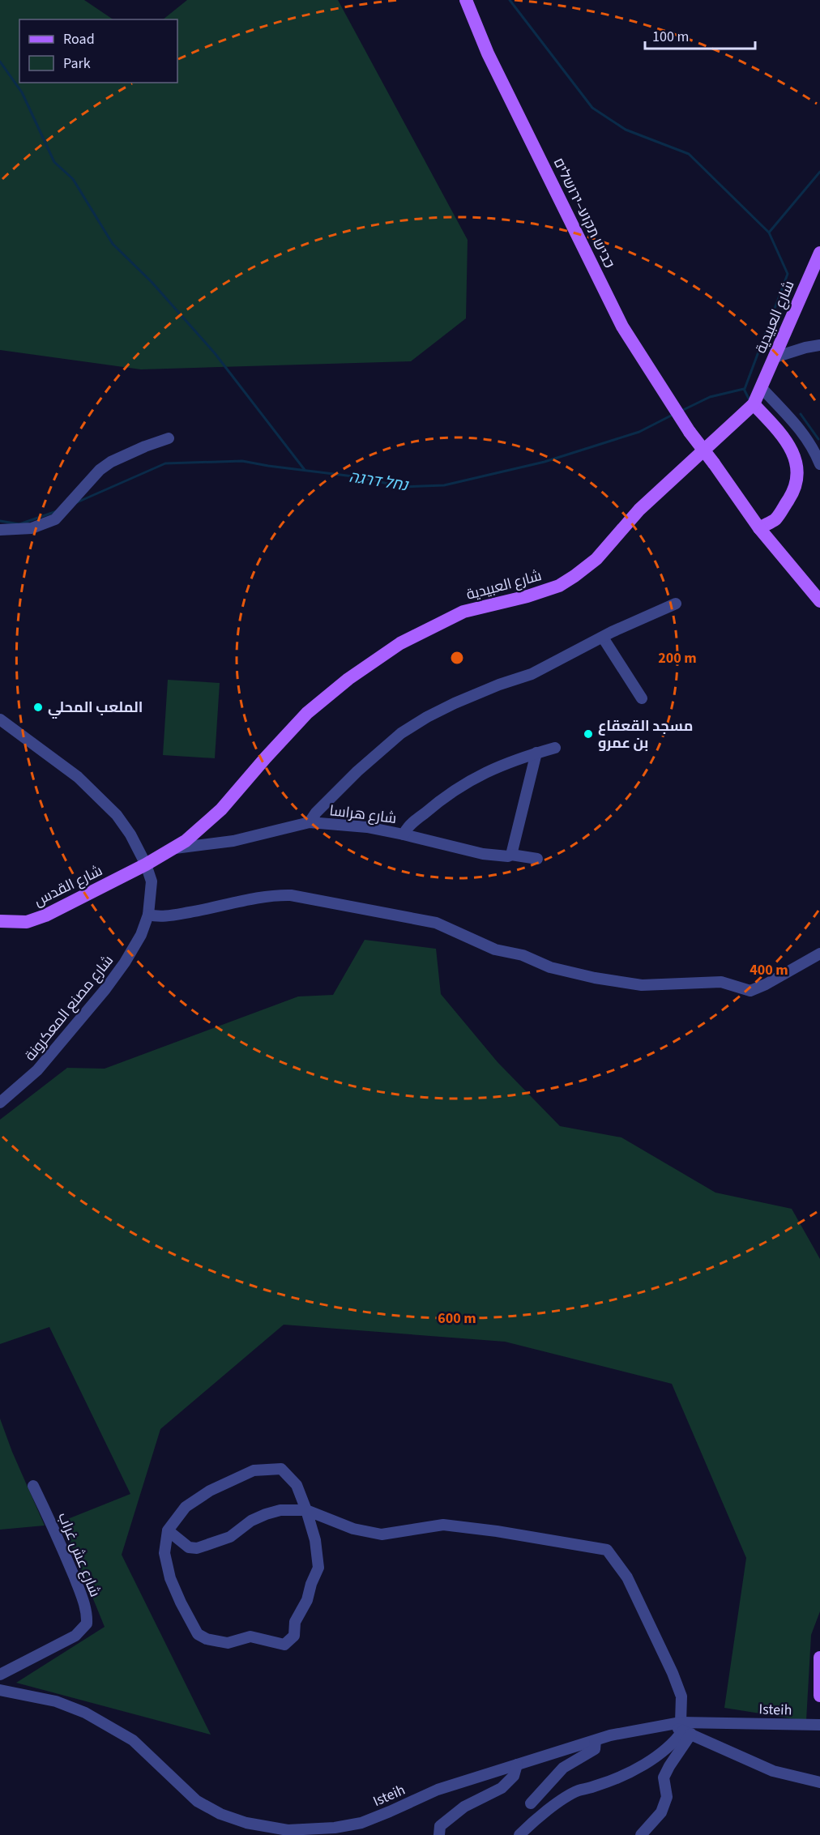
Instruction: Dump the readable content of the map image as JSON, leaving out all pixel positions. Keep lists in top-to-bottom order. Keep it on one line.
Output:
{"streets":{"main road":["כביש תקוע–ירושלים","شارع العبيدية","شارع القدس"],"street":["شارع هراسا","شارع مصنع المعكرونة","شارع عش غراب","Isteih"]},"crossings":[["شارع العبيدية","شارع هراسا"],["شارع العبيدية","شارع القدس"],["شارع العبيدية","شارع مصنع المعكرونة"],["شارع القدس","شارع مصنع المعكرونة"]],"water":["נחל דרגה"],"places":["الملعب المحلي","مسجد القعقاع بن عمرو"],"legend":["Road","Park"],"scale_bar":"100 m","rings":["200 m","400 m","600 m"]}
